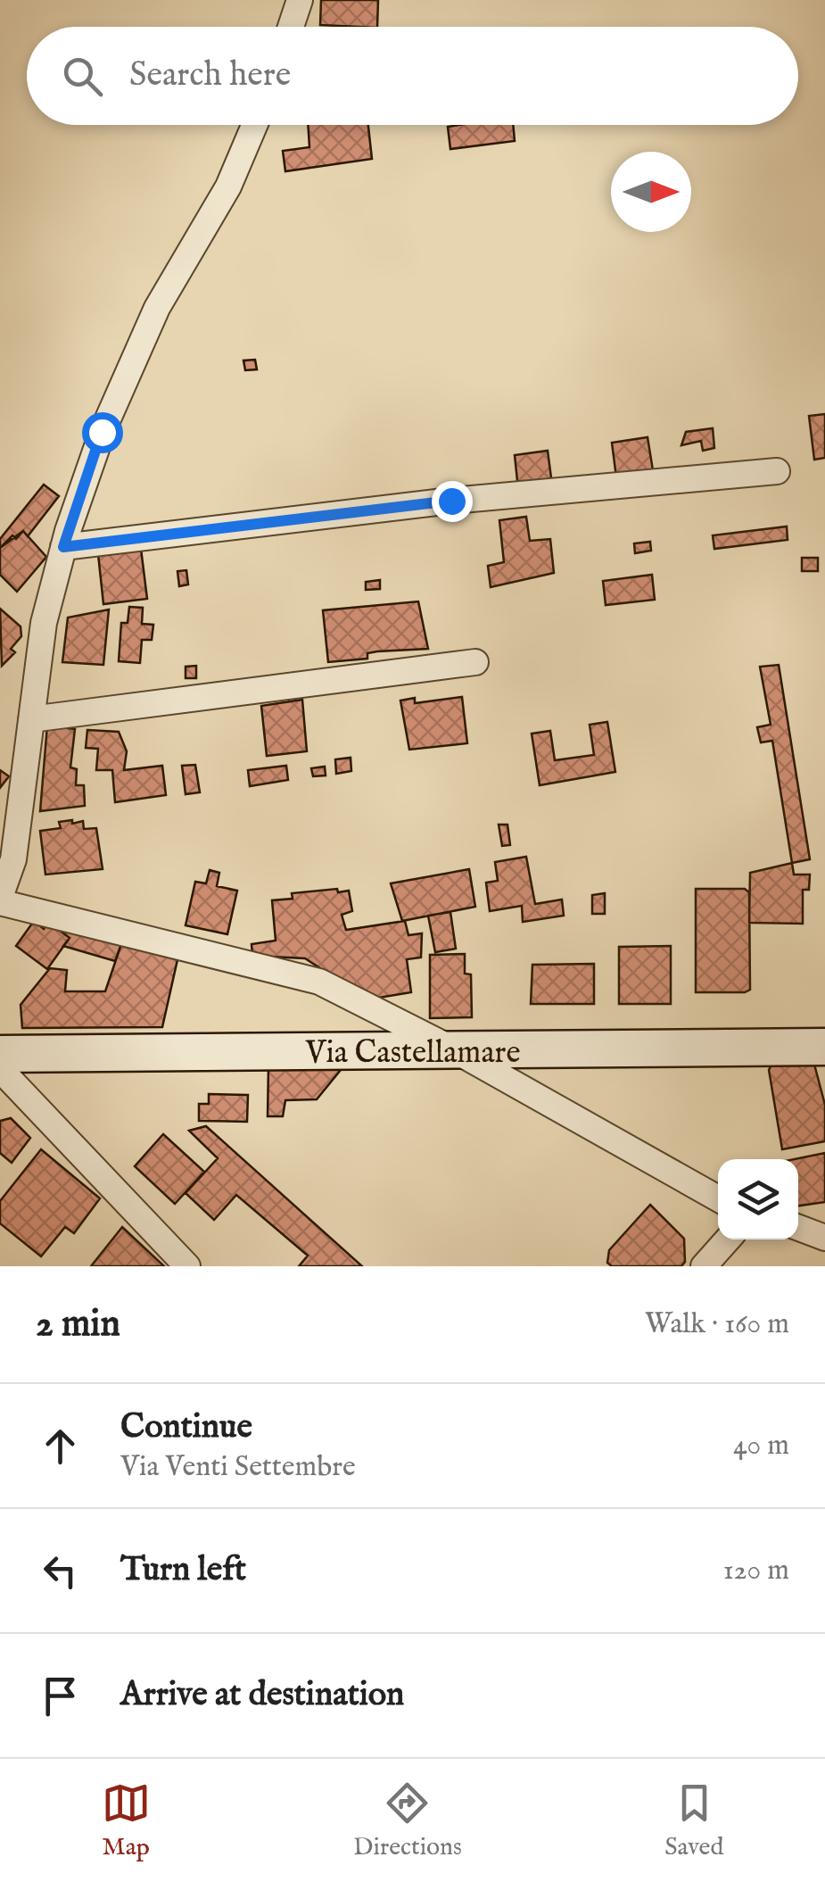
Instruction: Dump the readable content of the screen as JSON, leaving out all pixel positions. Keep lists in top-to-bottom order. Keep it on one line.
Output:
{"streets":{"main road":["Via Castellamare"]},"north":"right","page":{"search":"Search here","heading":["2 min","Walk · 160 m"],"list":[["Continue","Via Venti Settembre","40 m"],["Turn left","120 m"],"Arrive at destination"],"nav":["Map","Directions","Saved"]}}
